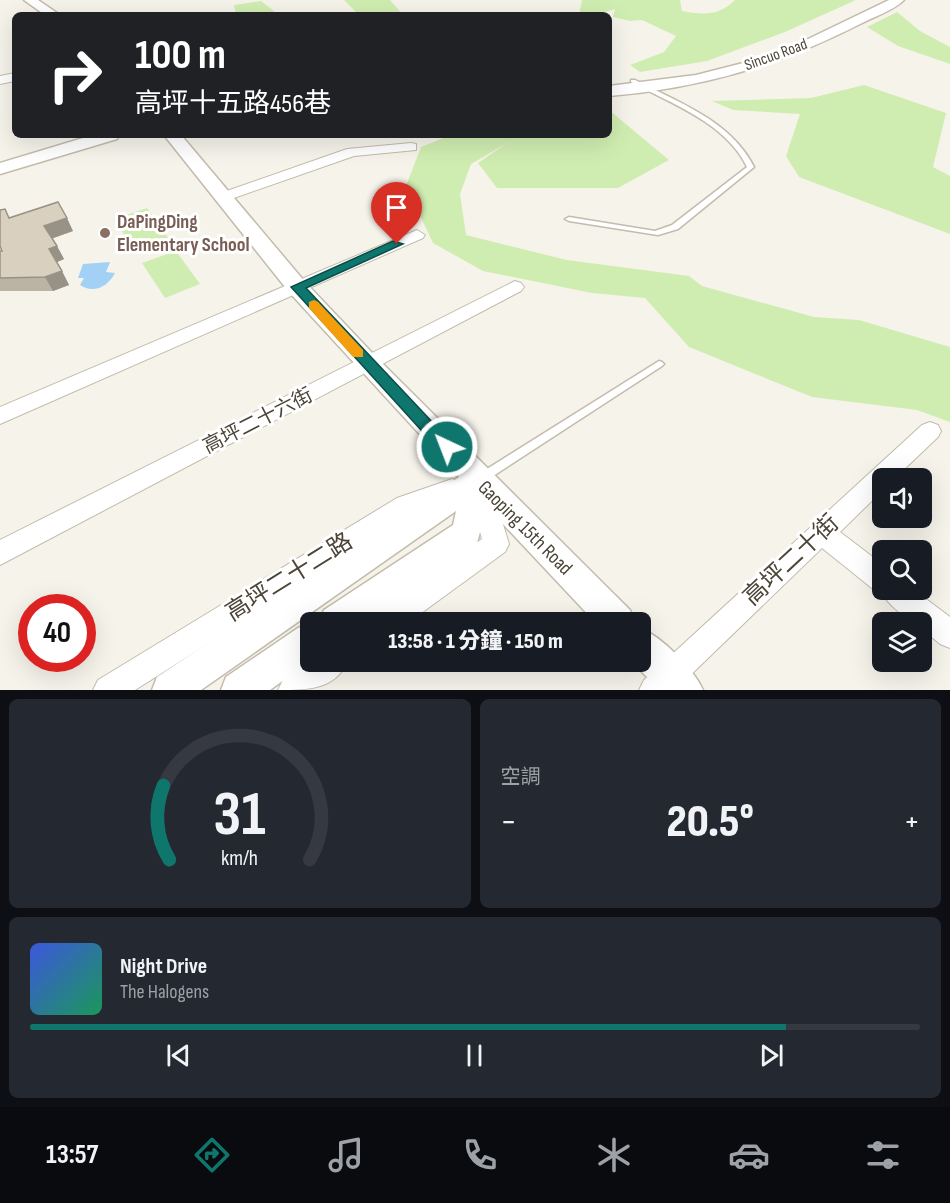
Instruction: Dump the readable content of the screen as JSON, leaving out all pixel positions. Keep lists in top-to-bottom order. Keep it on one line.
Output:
{"streets":{"street":["Sincuo Road","高坪二十六街","Gaoping 15th Road","高坪二十街","高坪二十二路"]},"crossings":[["高坪二十六街","Gaoping 15th Road"],["Gaoping 15th Road","高坪二十二路"]],"places":["DaPingDing Elementary School"],"page":{"turn":["100 m","高坪十五路456巷"],"limit":"40","trip":"13:58 · 1 分鐘 · 150 m","tile":"空調","heat":["−","20.5°","+"],"song":["Night Drive","The Halogens"],"tabs":"13:57","gauge":["31","km/h"]}}
